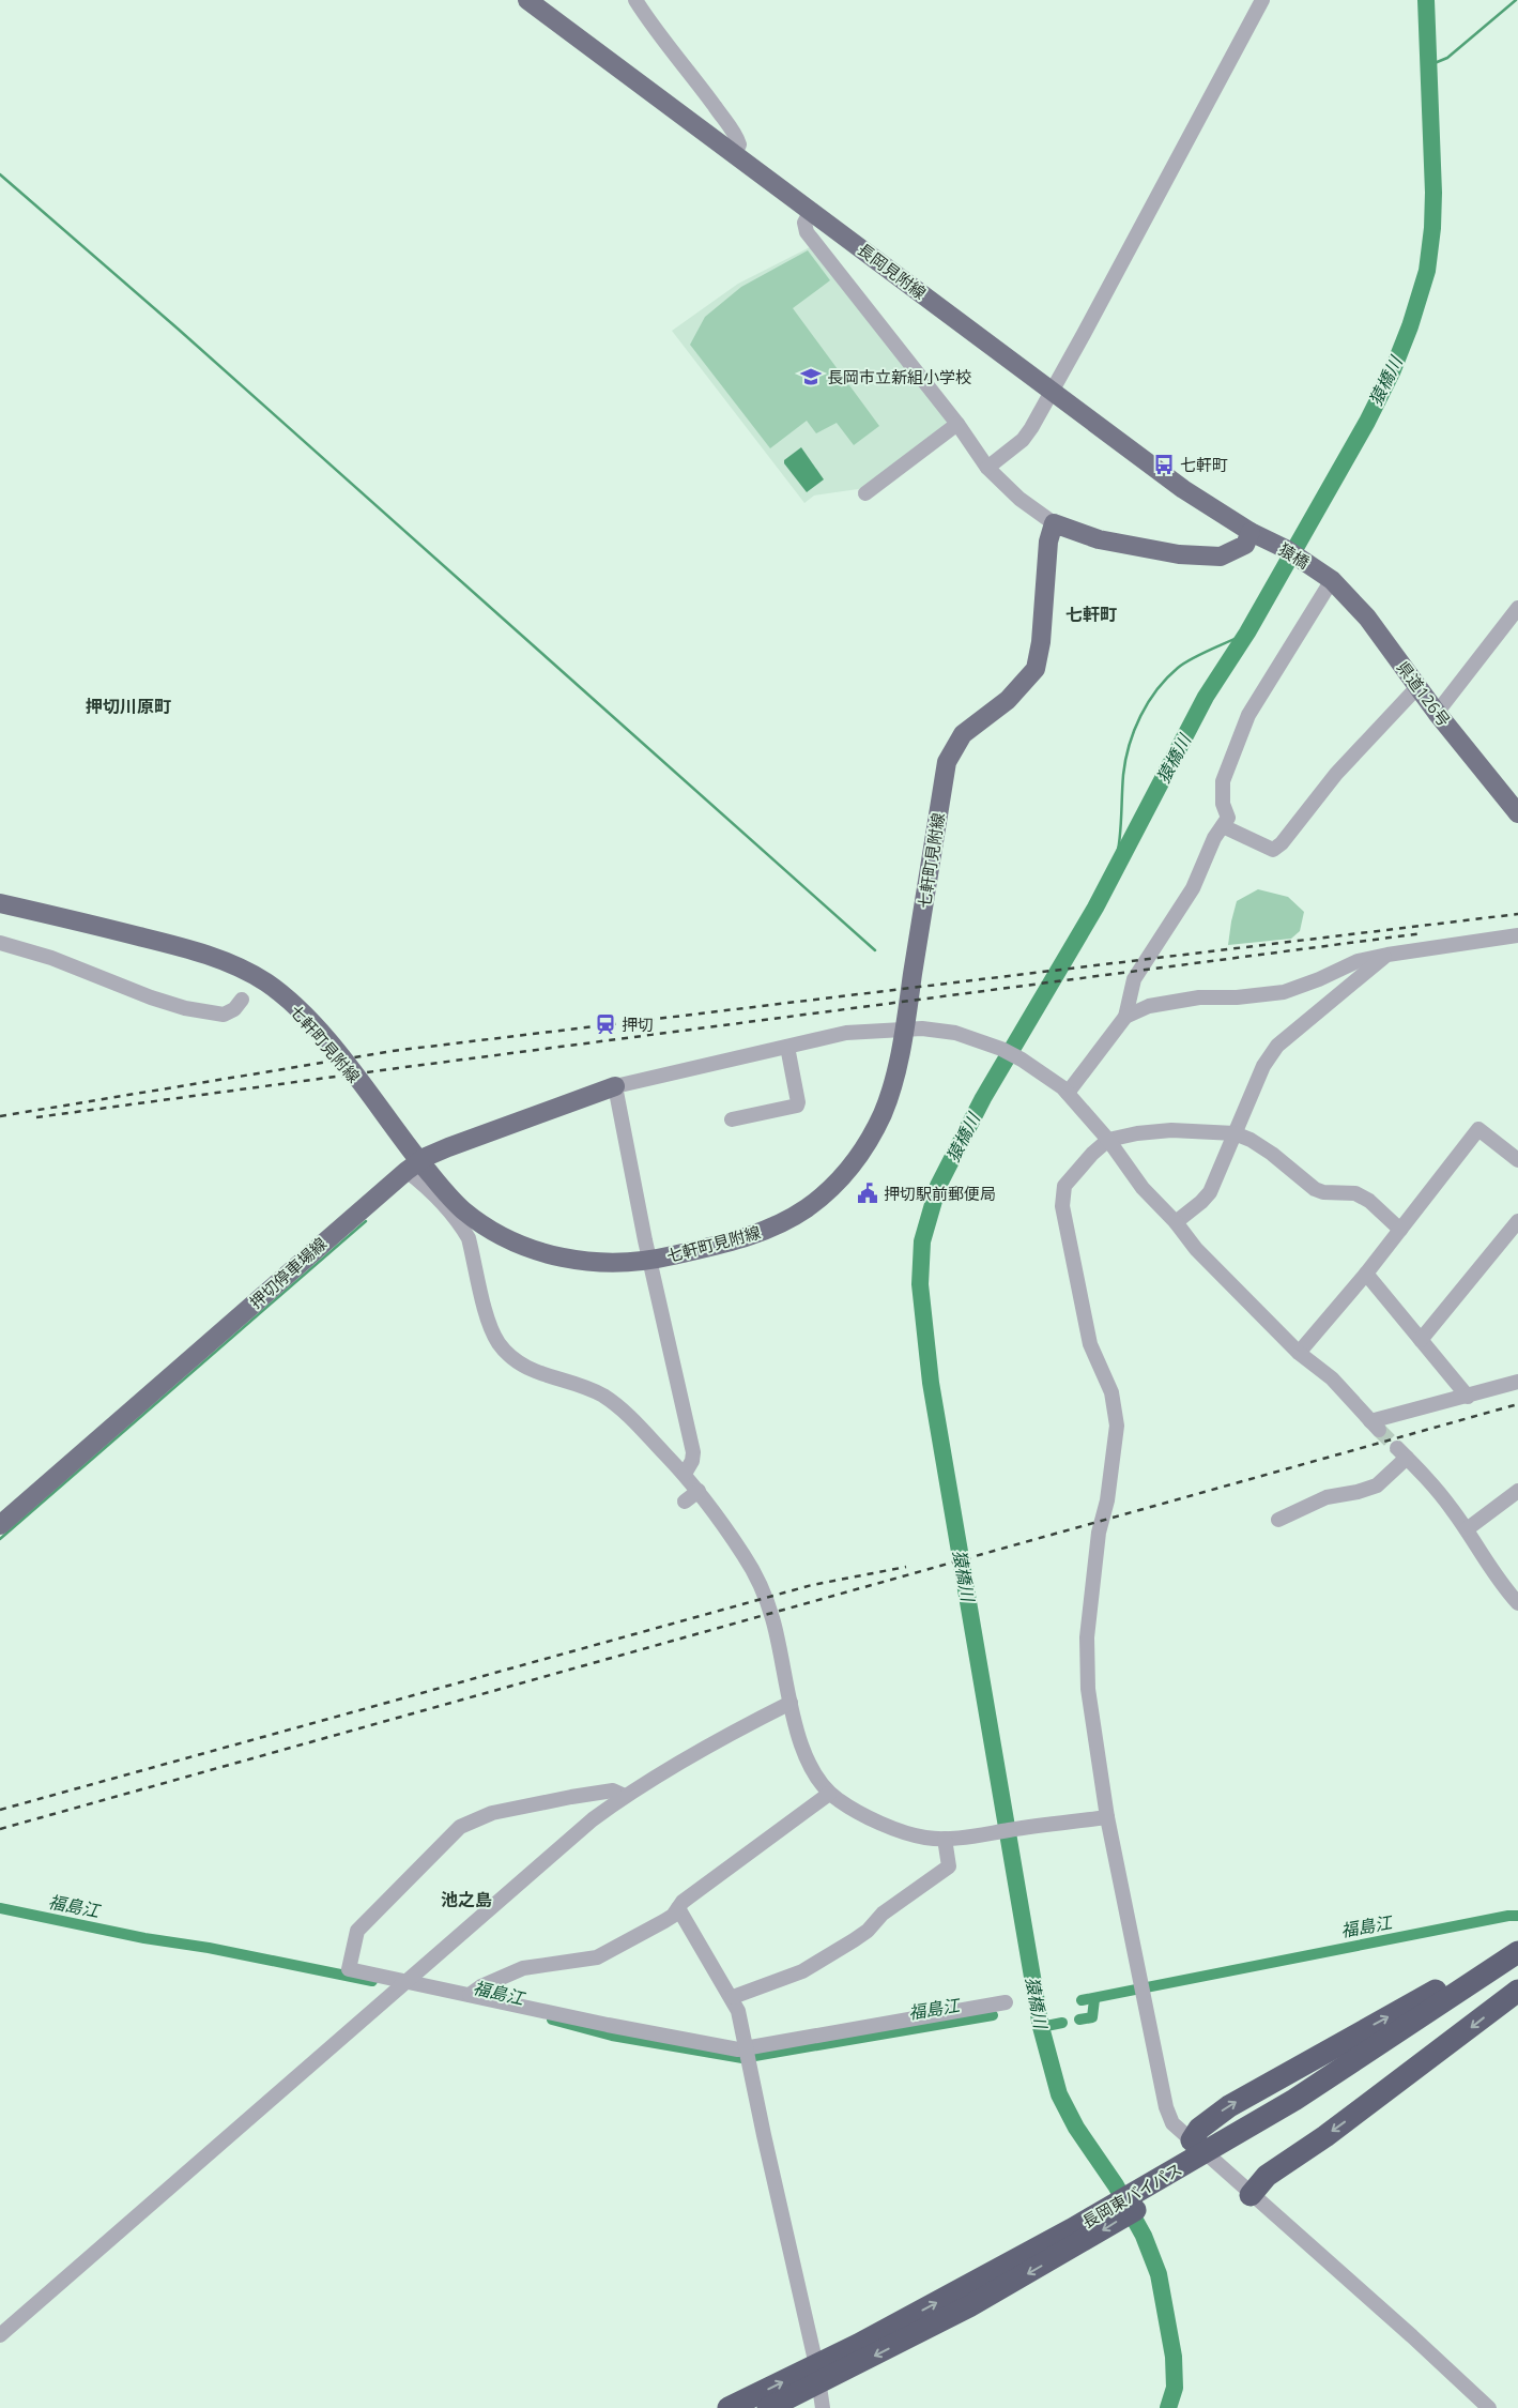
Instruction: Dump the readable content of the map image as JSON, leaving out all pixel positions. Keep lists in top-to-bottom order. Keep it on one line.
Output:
{"streets":{"highway":["長岡東バイパス"],"main road":["長岡見附線","猿橋","県道126号","七軒町見附線","押切停車場線"]},"crossings":[["長岡見附線","猿橋"],["猿橋","県道126号"]],"districts":["七軒町","押切川原町","池之島"],"water":["猿橋川","福島江"],"places":{"school or university":["長岡市立新組小学校"],"bus stop":["七軒町"],"station":["押切"],"public building":["押切駅前郵便局"]}}
